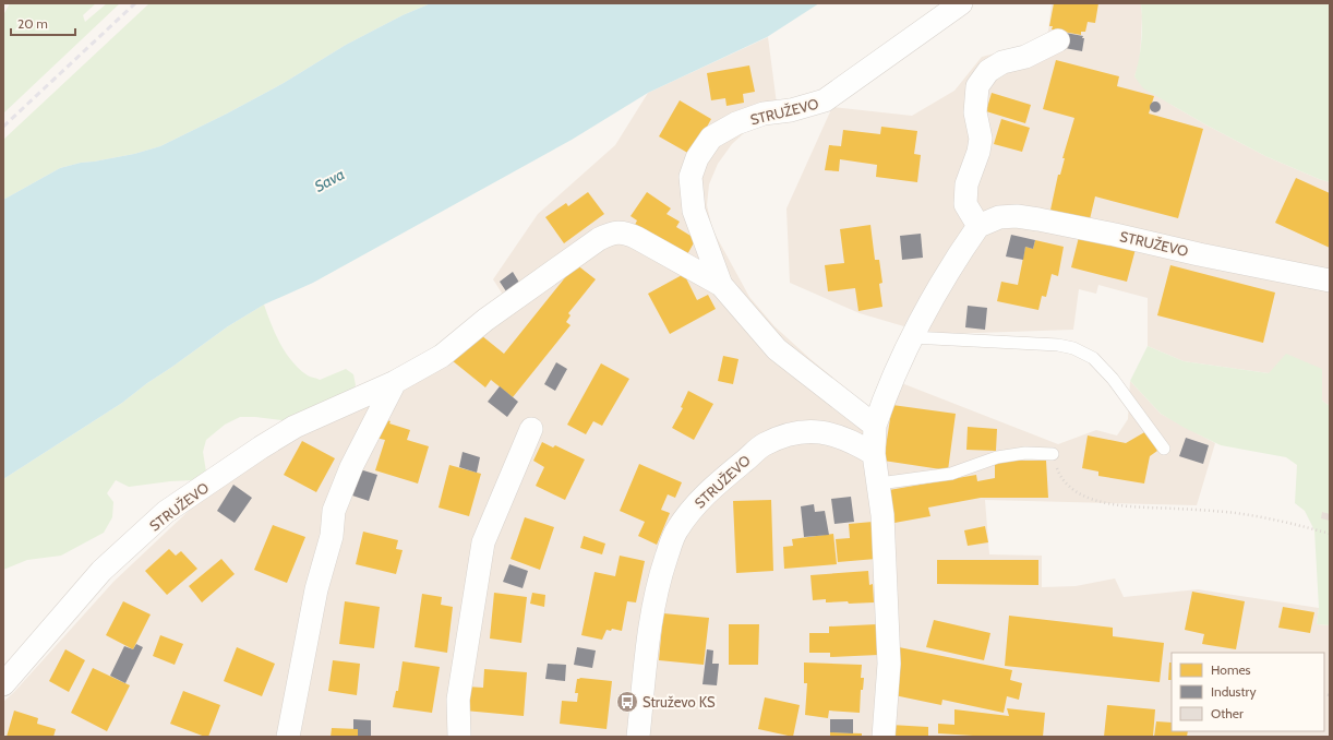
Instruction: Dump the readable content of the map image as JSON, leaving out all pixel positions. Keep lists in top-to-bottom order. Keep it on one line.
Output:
{"streets":{"street":["STRUŽEVO"]},"water":["Sava"],"places":{"bus stop":["Struževo KS"]},"legend":["Homes","Industry","Other"],"scale_bar":"20 m"}
